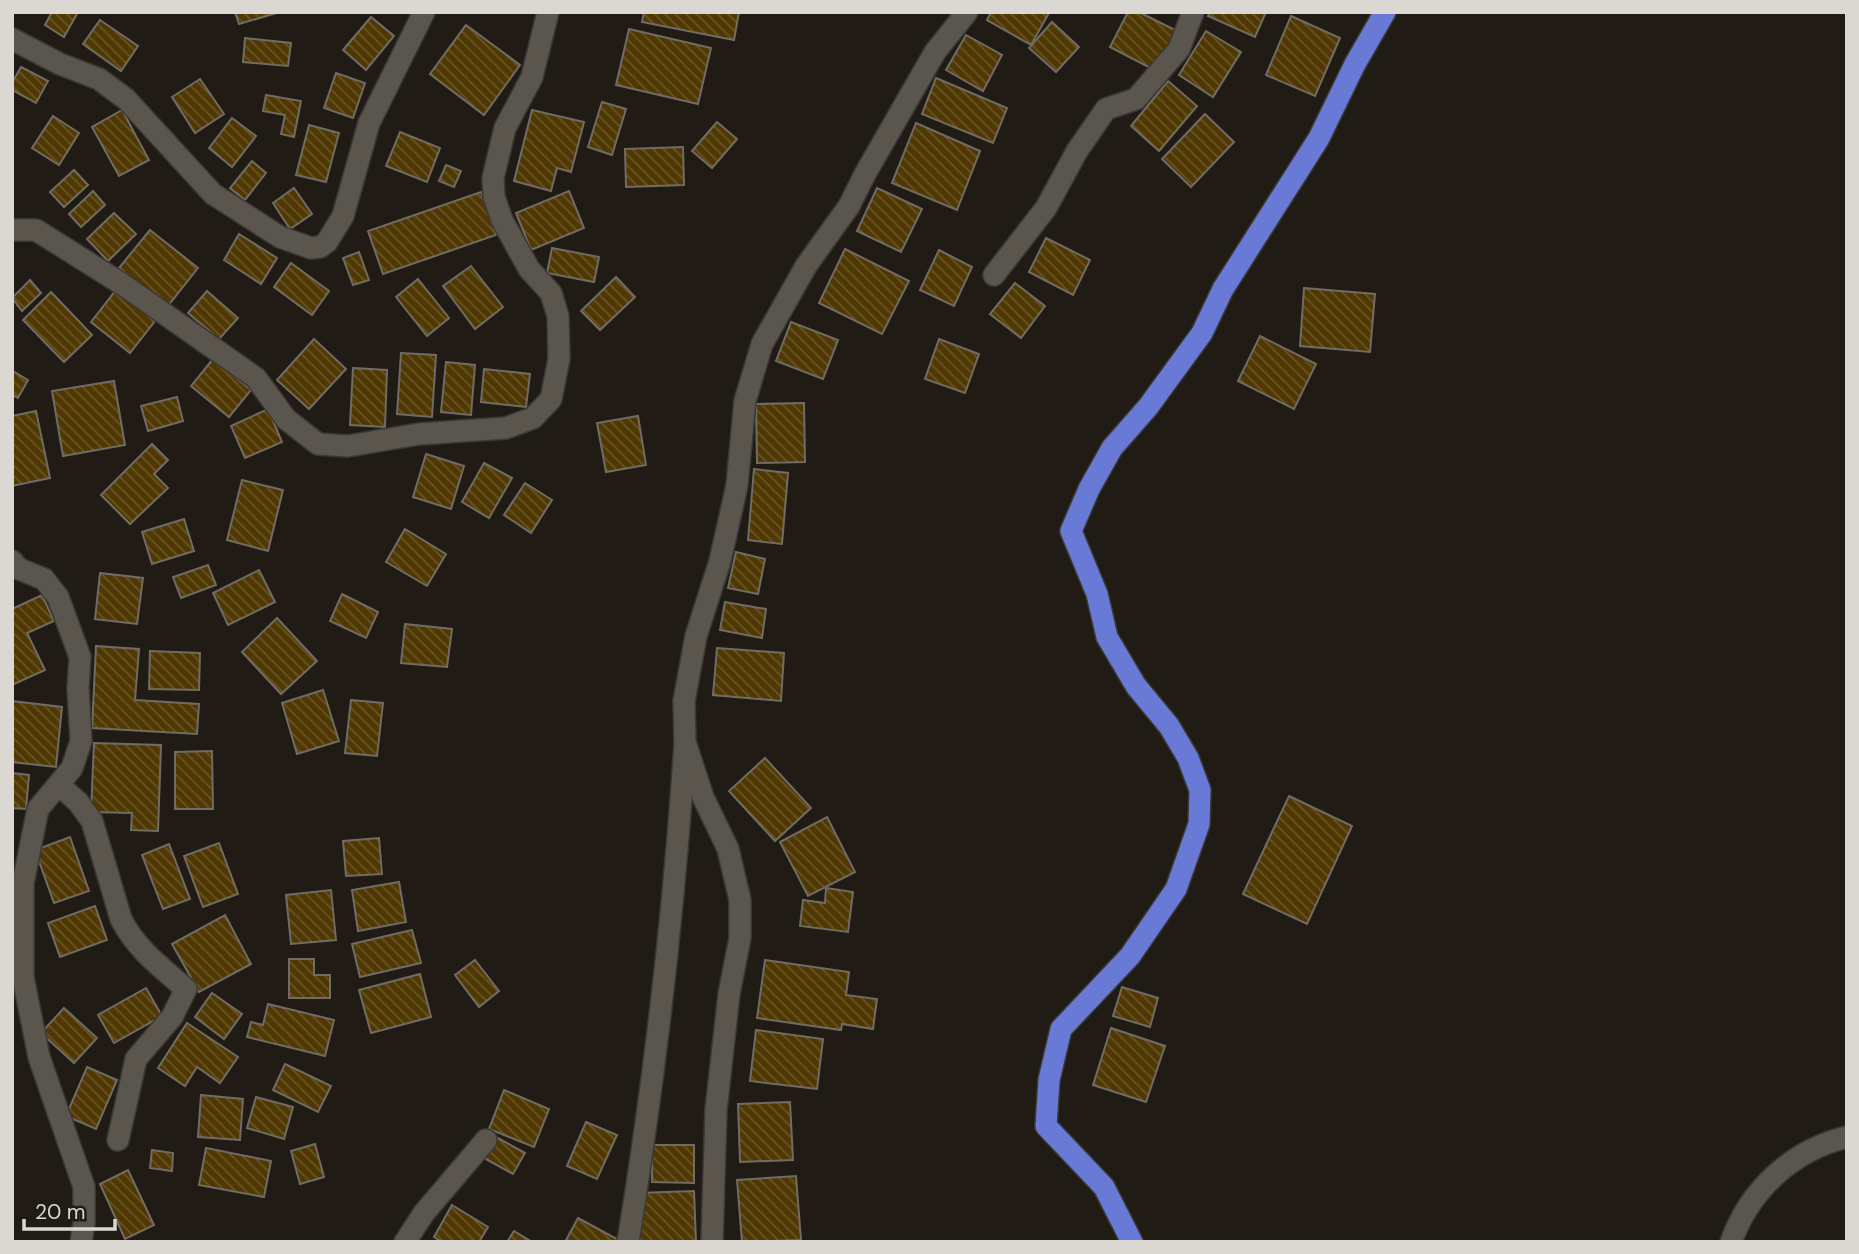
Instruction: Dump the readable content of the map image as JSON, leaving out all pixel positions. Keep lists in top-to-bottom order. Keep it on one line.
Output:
{"scale_bar":"20 m"}
